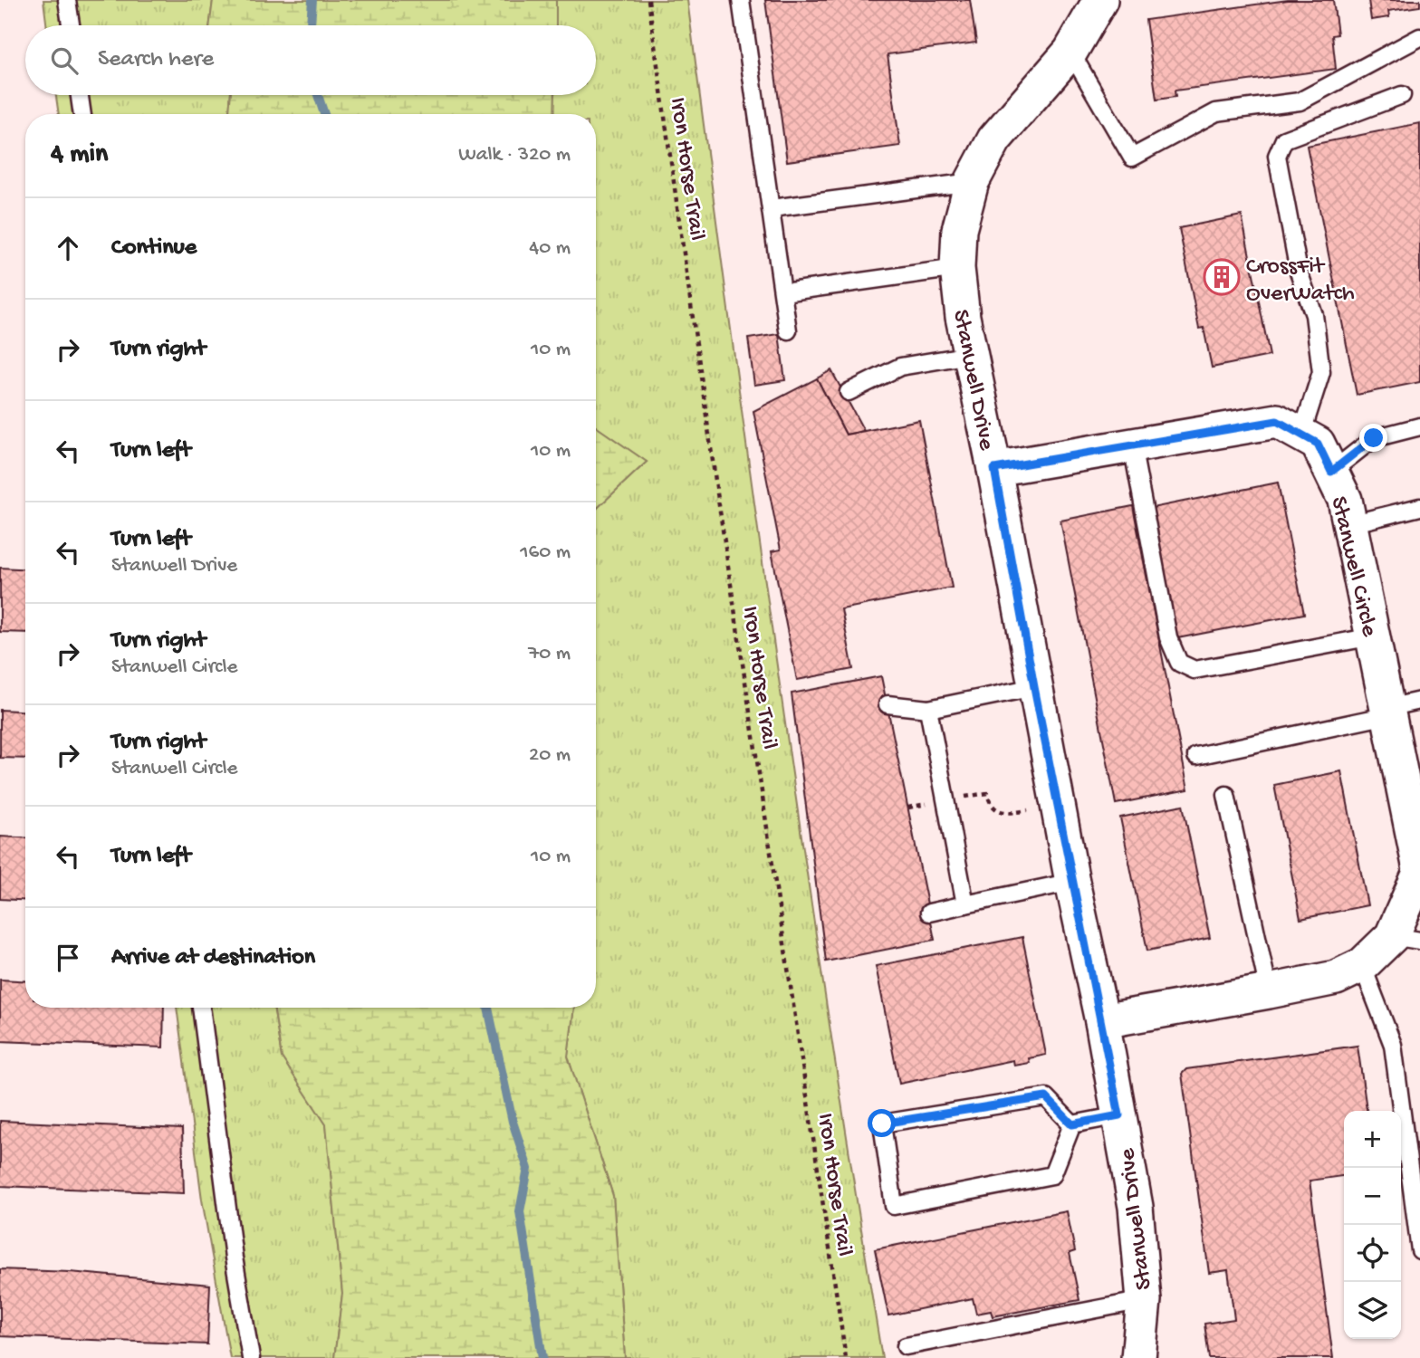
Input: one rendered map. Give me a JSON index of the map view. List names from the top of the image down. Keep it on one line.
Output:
{"streets":{"street":["Stanwell Drive","Stanwell Circle"],"path":["Iron Horse Trail"]},"crossings":[["Stanwell Drive","Stanwell Circle"]],"places":{"building":["CrossFit OverWatch"]},"page":{"search":"Search here","heading":["4 min","Walk · 320 m"],"list":[["Continue","40 m"],["Turn right","10 m"],["Turn left","10 m"],["Turn left","Stanwell Drive","160 m"],["Turn right","Stanwell Circle","70 m"],["Turn right","Stanwell Circle","20 m"],["Turn left","10 m"],"Arrive at destination"],"map_buttons":["+","−"]}}
